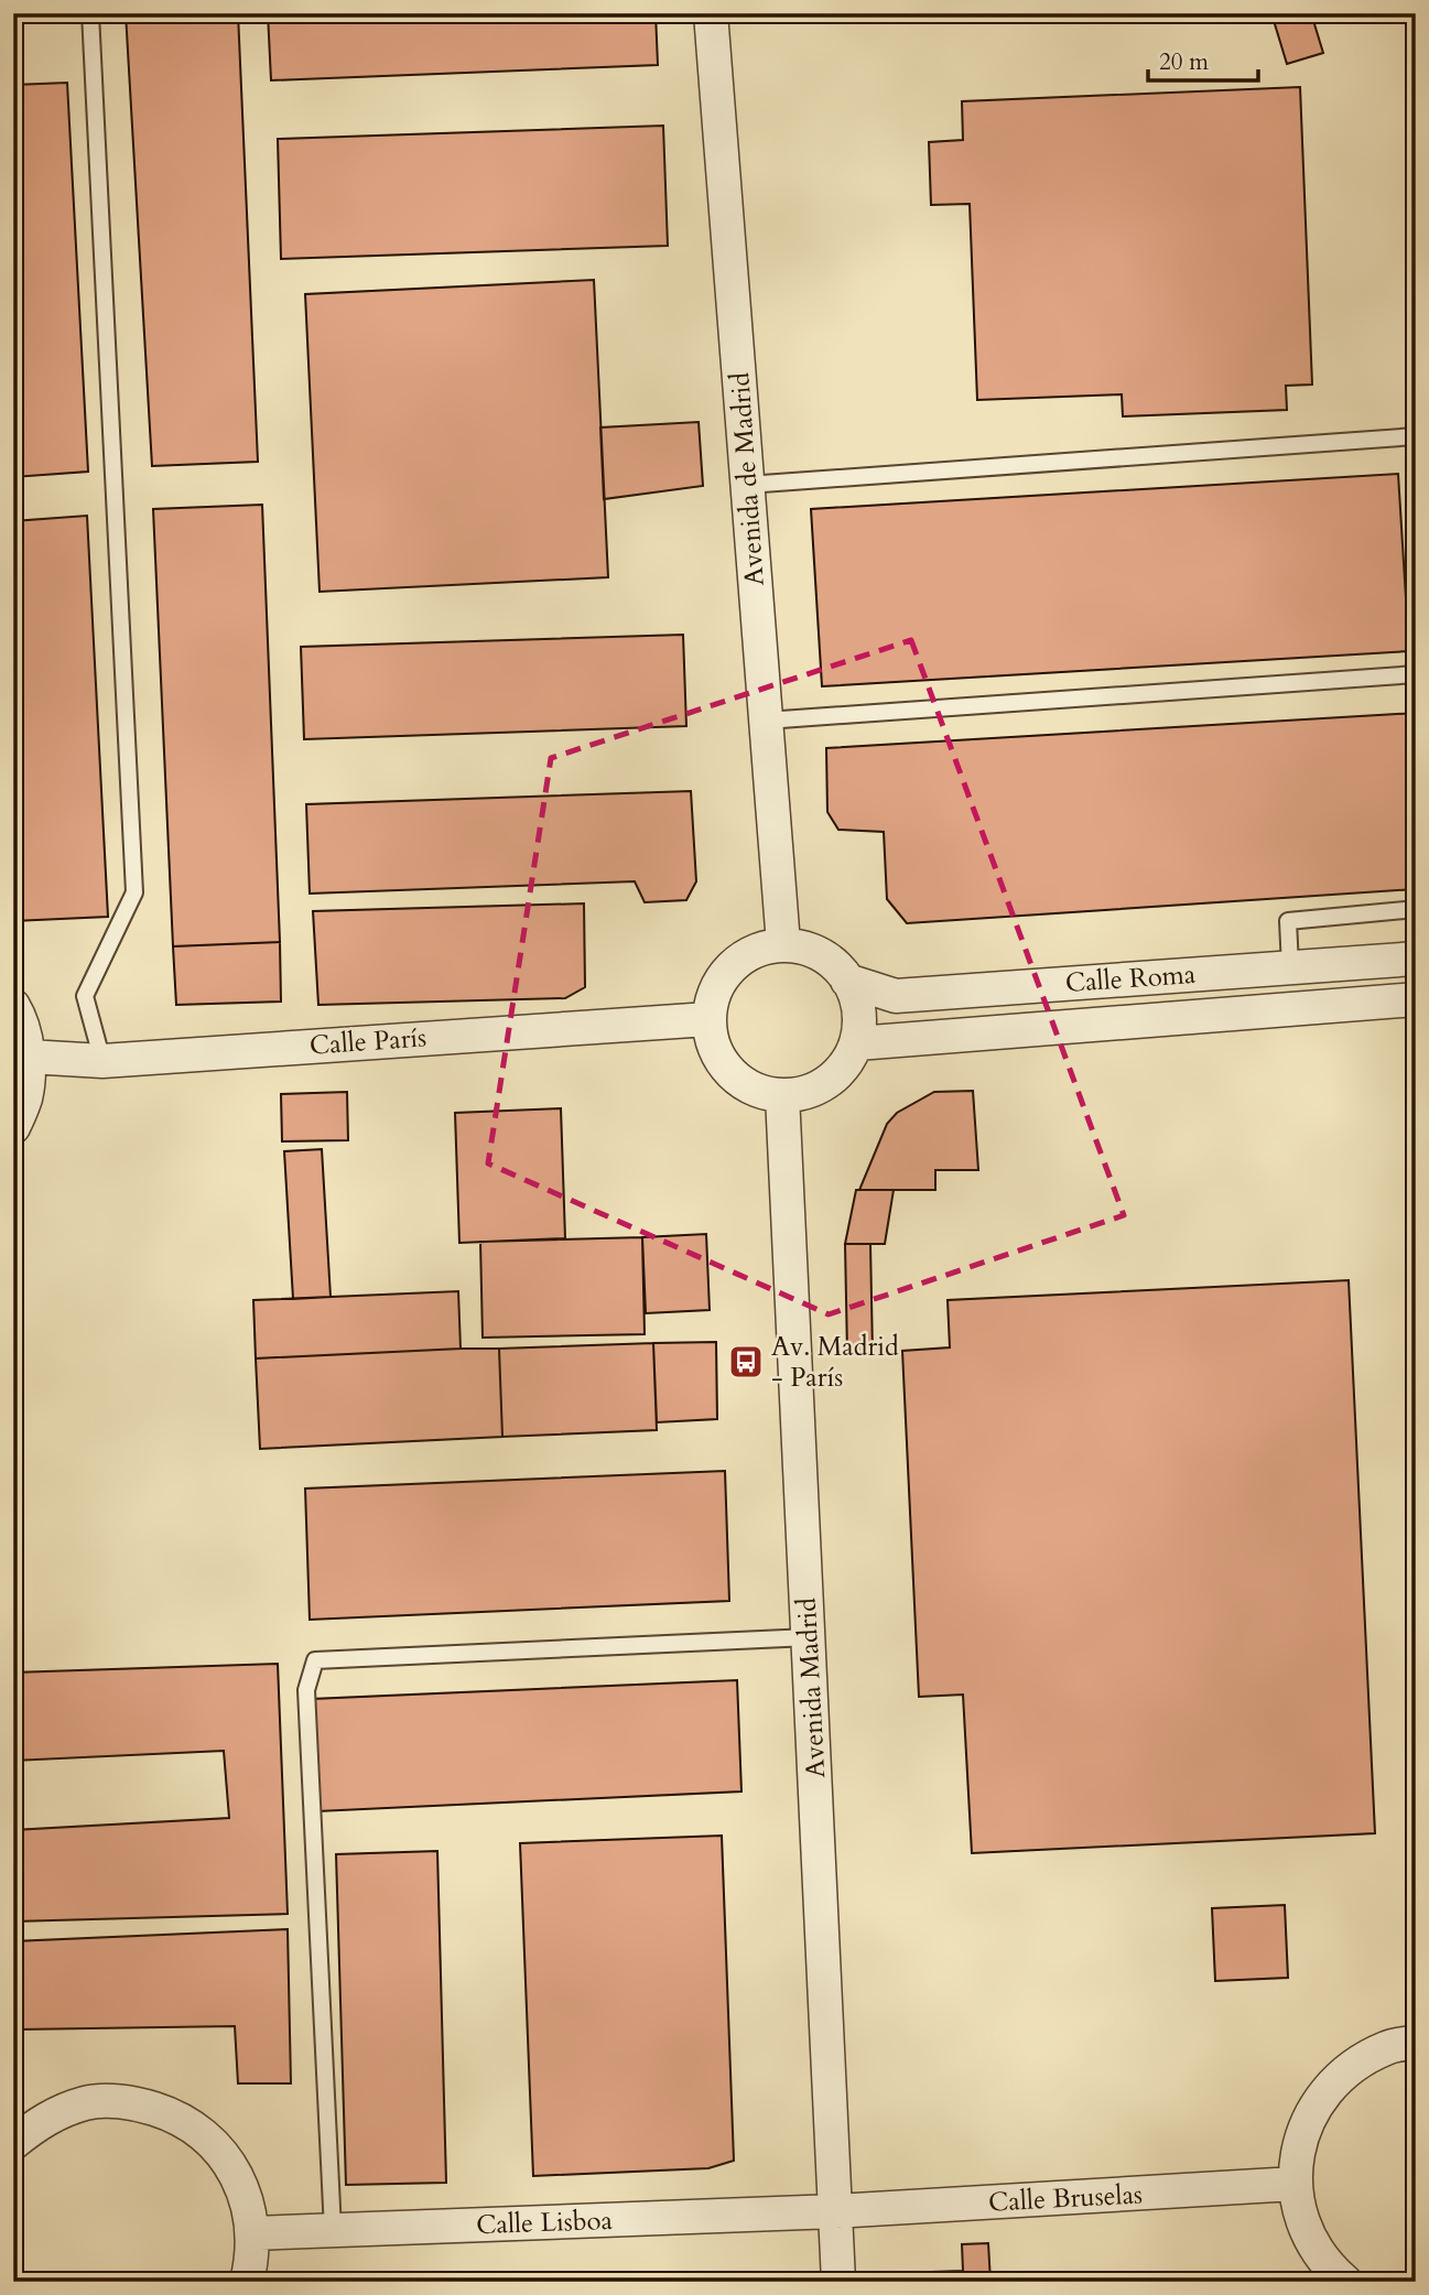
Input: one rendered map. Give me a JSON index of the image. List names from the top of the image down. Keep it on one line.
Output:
{"streets":{"street":["Avenida de Madrid","Calle Roma","Calle París","Avenida Madrid","Calle Bruselas","Calle Lisboa"]},"crossings":[["Avenida de Madrid","Calle Roma"],["Avenida de Madrid","Calle París"],["Avenida de Madrid","Avenida Madrid"],["Calle Roma","Calle París"],["Calle Roma","Avenida Madrid"],["Calle París","Avenida Madrid"],["Avenida Madrid","Calle Bruselas"],["Avenida Madrid","Calle Lisboa"],["Calle Bruselas","Calle Lisboa"]],"places":{"bus stop":["Av. Madrid - París"]},"scale_bar":"20 m"}
